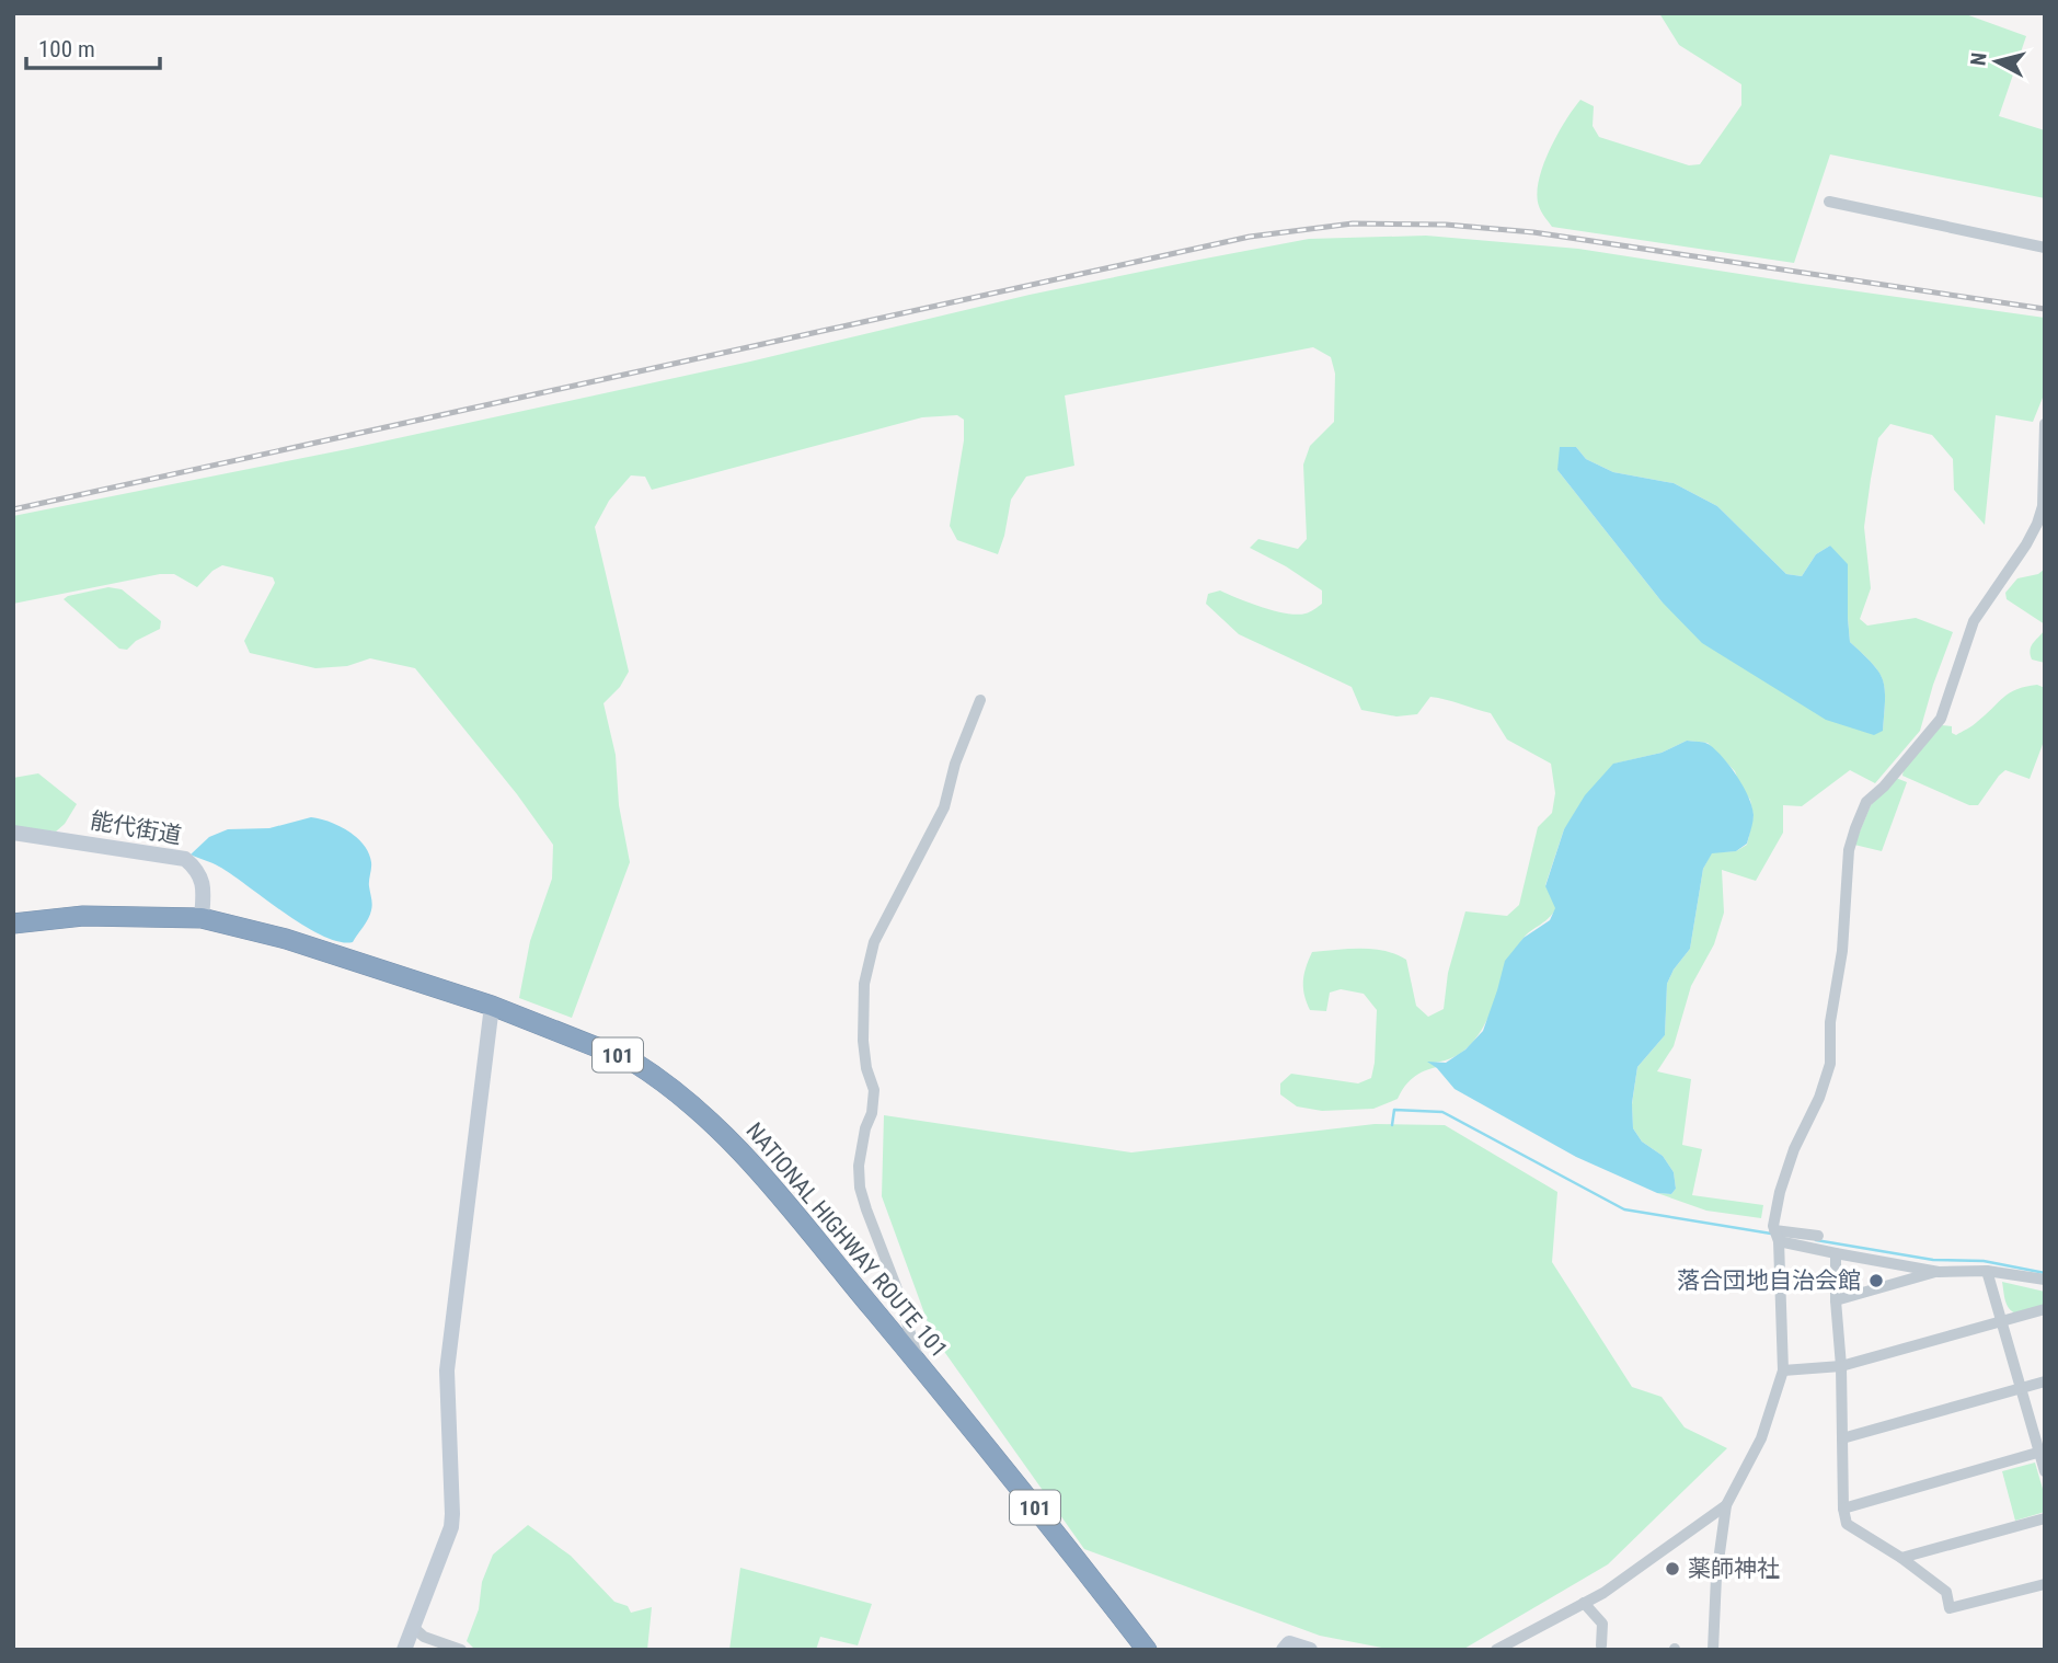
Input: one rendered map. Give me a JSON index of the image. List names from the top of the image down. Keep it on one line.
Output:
{"streets":{"highway":["101","NATIONAL HIGHWAY ROUTE 101"],"street":["能代街道"]},"crossings":[["能代街道","NATIONAL HIGHWAY ROUTE 101"]],"places":["落合団地自治会館","薬師神社"],"scale_bar":"100 m","north":"left"}
